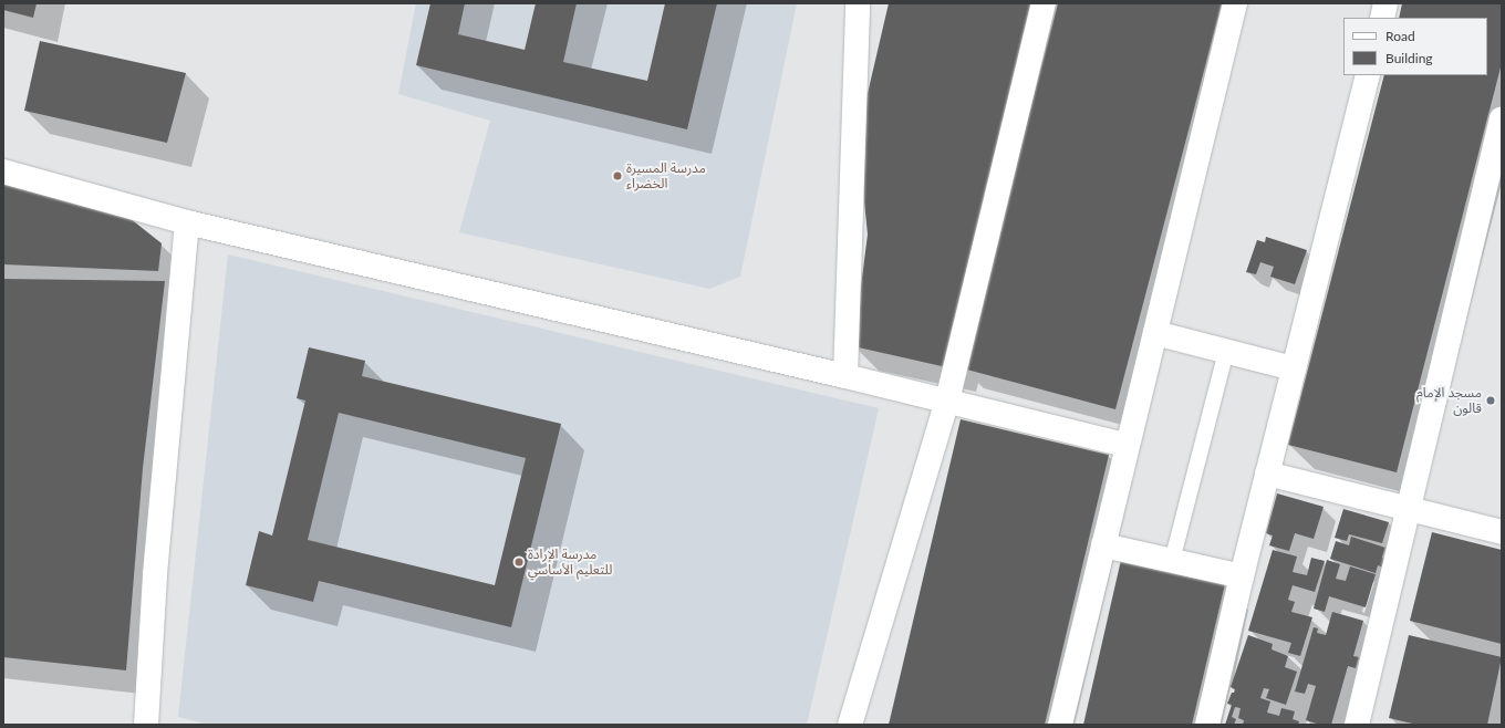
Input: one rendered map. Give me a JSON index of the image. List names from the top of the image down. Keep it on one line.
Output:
{"places":["مدرسة المسيرة الخضراء","مسجد الإمام قالون","مدرسة الإرادة للتعليم الأساسي"],"legend":["Road","Building"]}
